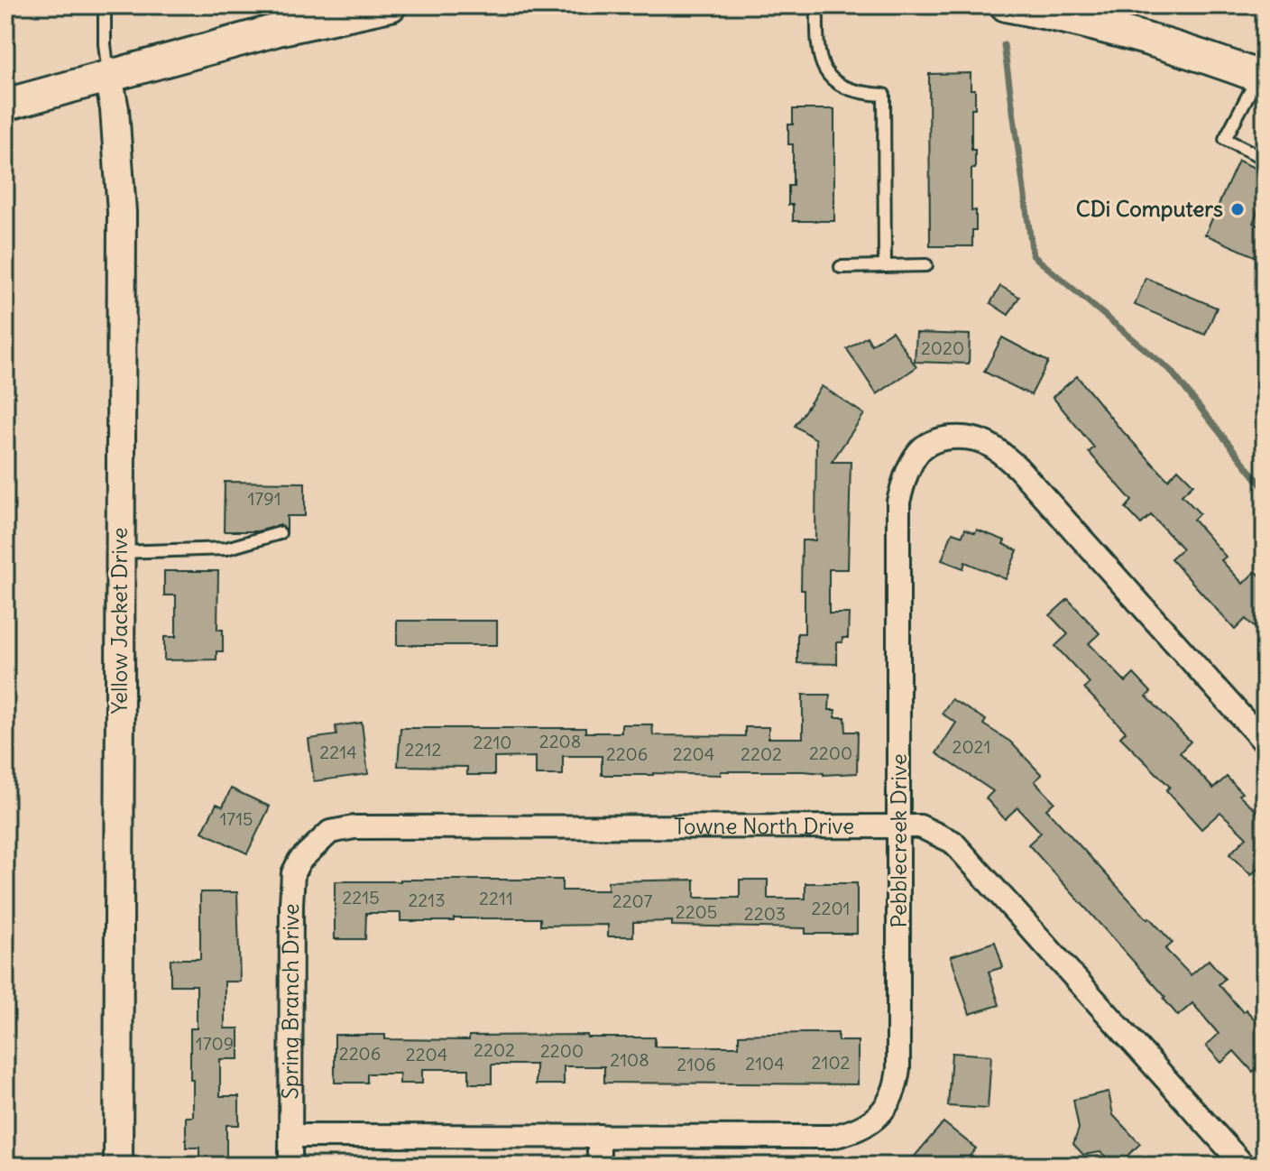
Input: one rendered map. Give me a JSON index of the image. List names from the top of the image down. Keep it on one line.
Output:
{"streets":{"street":["Yellow Jacket Drive","Towne North Drive","Pebblecreek Drive","Spring Branch Drive"]},"crossings":[["Towne North Drive","Pebblecreek Drive"],["Towne North Drive","Spring Branch Drive"],["Pebblecreek Drive","Spring Branch Drive"]],"places":["CDi Computers"],"house_numbers":["2020","1791","2208","2210","2021","2212","2214","2200","2206","2204","2202","1715","2215","2211","2213","2207","2201","2205","2203","1709","2202","2200","2206","2204","2108","2102","2104","2106"]}
